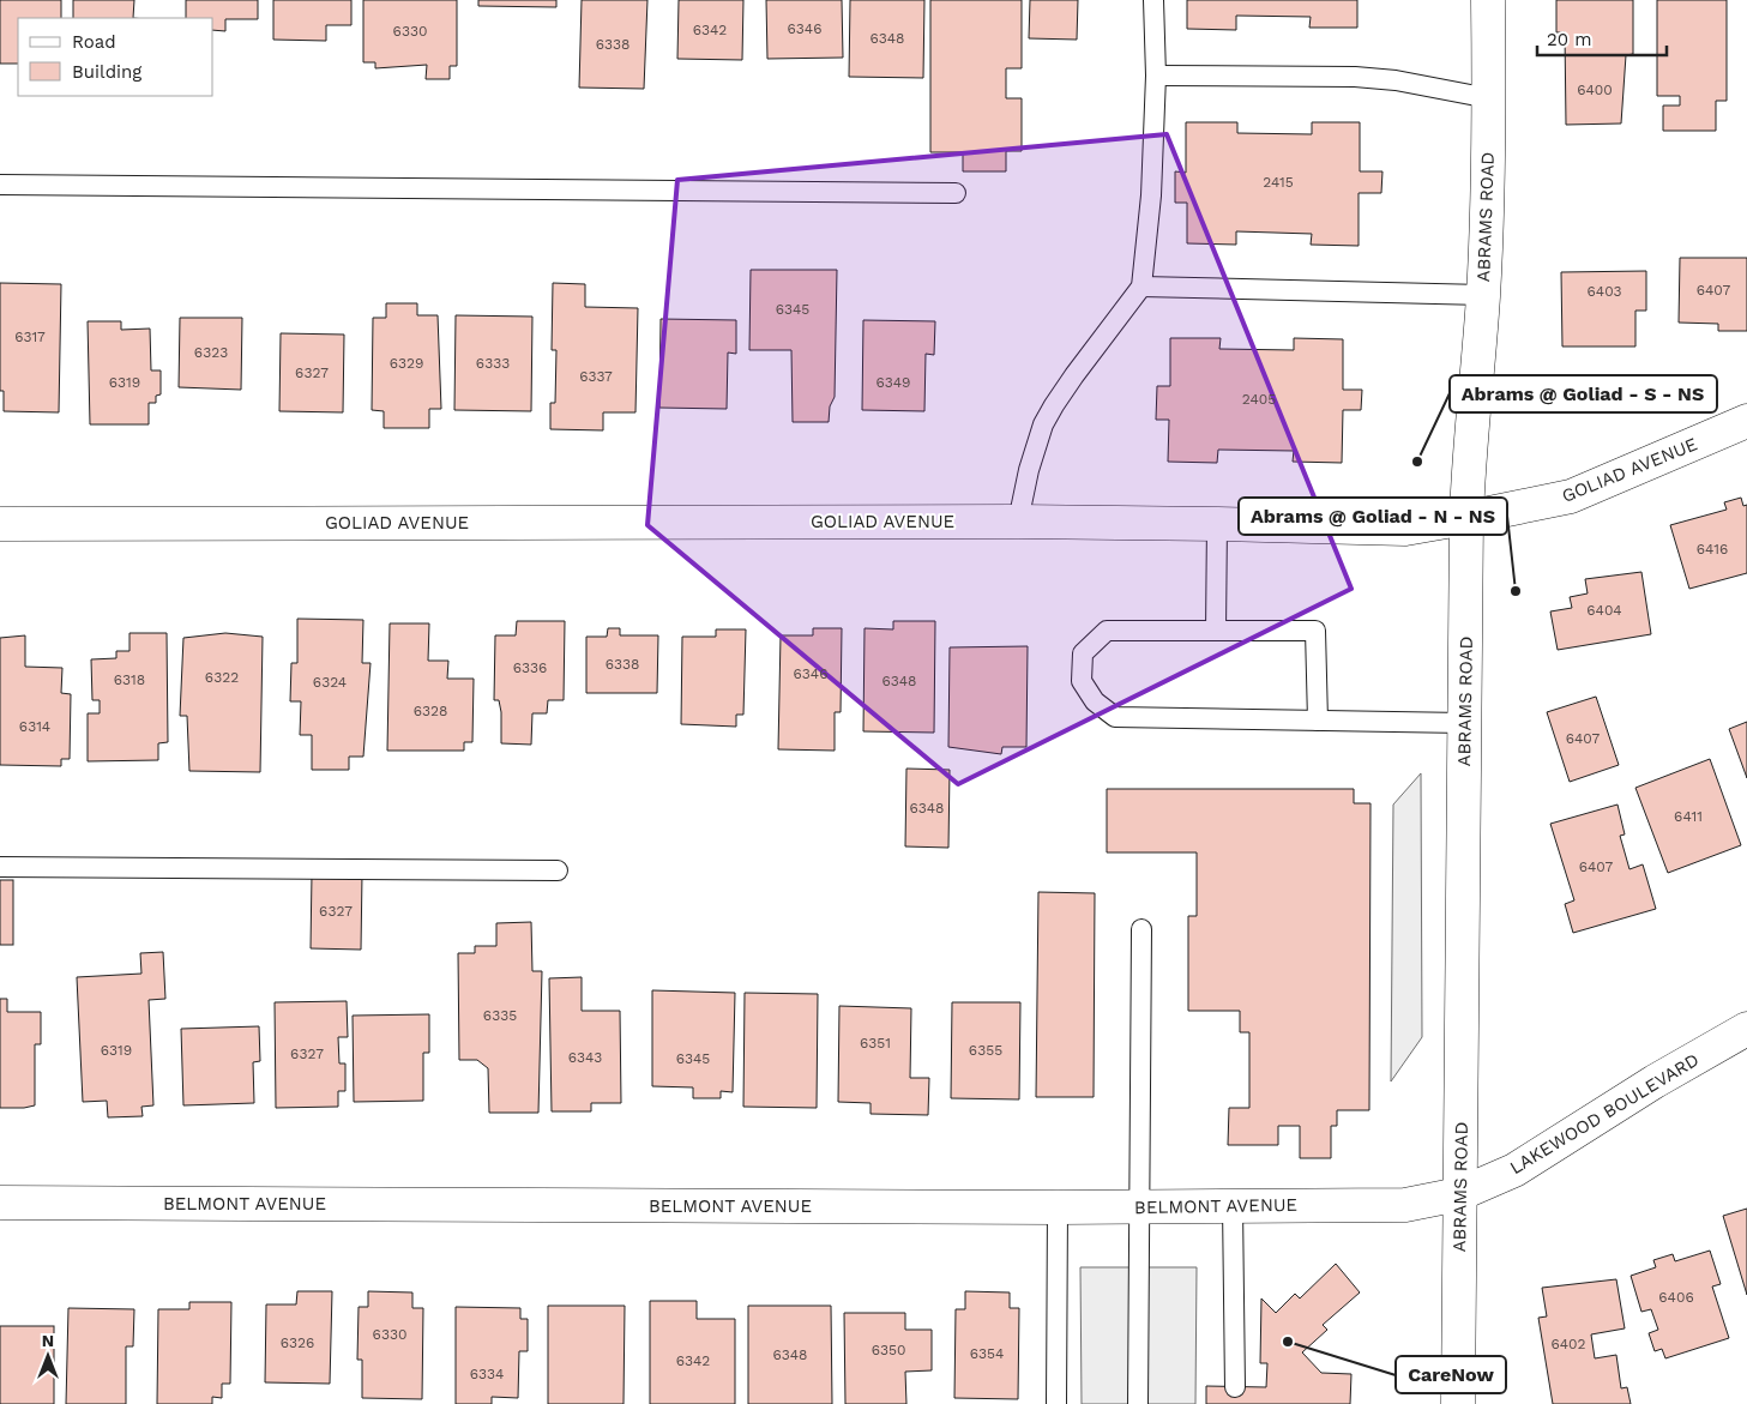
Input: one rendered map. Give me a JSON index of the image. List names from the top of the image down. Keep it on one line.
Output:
{"streets":{"street":["ABRAMS ROAD","GOLIAD AVENUE","LAKEWOOD BOULEVARD","BELMONT AVENUE"]},"crossings":[["ABRAMS ROAD","GOLIAD AVENUE"],["ABRAMS ROAD","LAKEWOOD BOULEVARD"],["ABRAMS ROAD","BELMONT AVENUE"],["LAKEWOOD BOULEVARD","BELMONT AVENUE"]],"places":["Abrams @ Goliad - S - NS","Abrams @ Goliad - N - NS","CareNow"],"house_numbers":["6346","6342","6330","6348","6338","6400","2415","6407","6403","6345","6317","6323","6329","6333","6327","6337","6319","6349","2405","6416","6404","6338","6336","6346","6322","6318","6348","6324","6328","6314","6407","6348","6411","6407","6327","6335","6351","6319","6355","6327","6343","6345","6406","6330","6326","6402","6350","6354","6348","6342","6334"],"legend":["Road","Building"],"scale_bar":"20 m","north":"top"}
